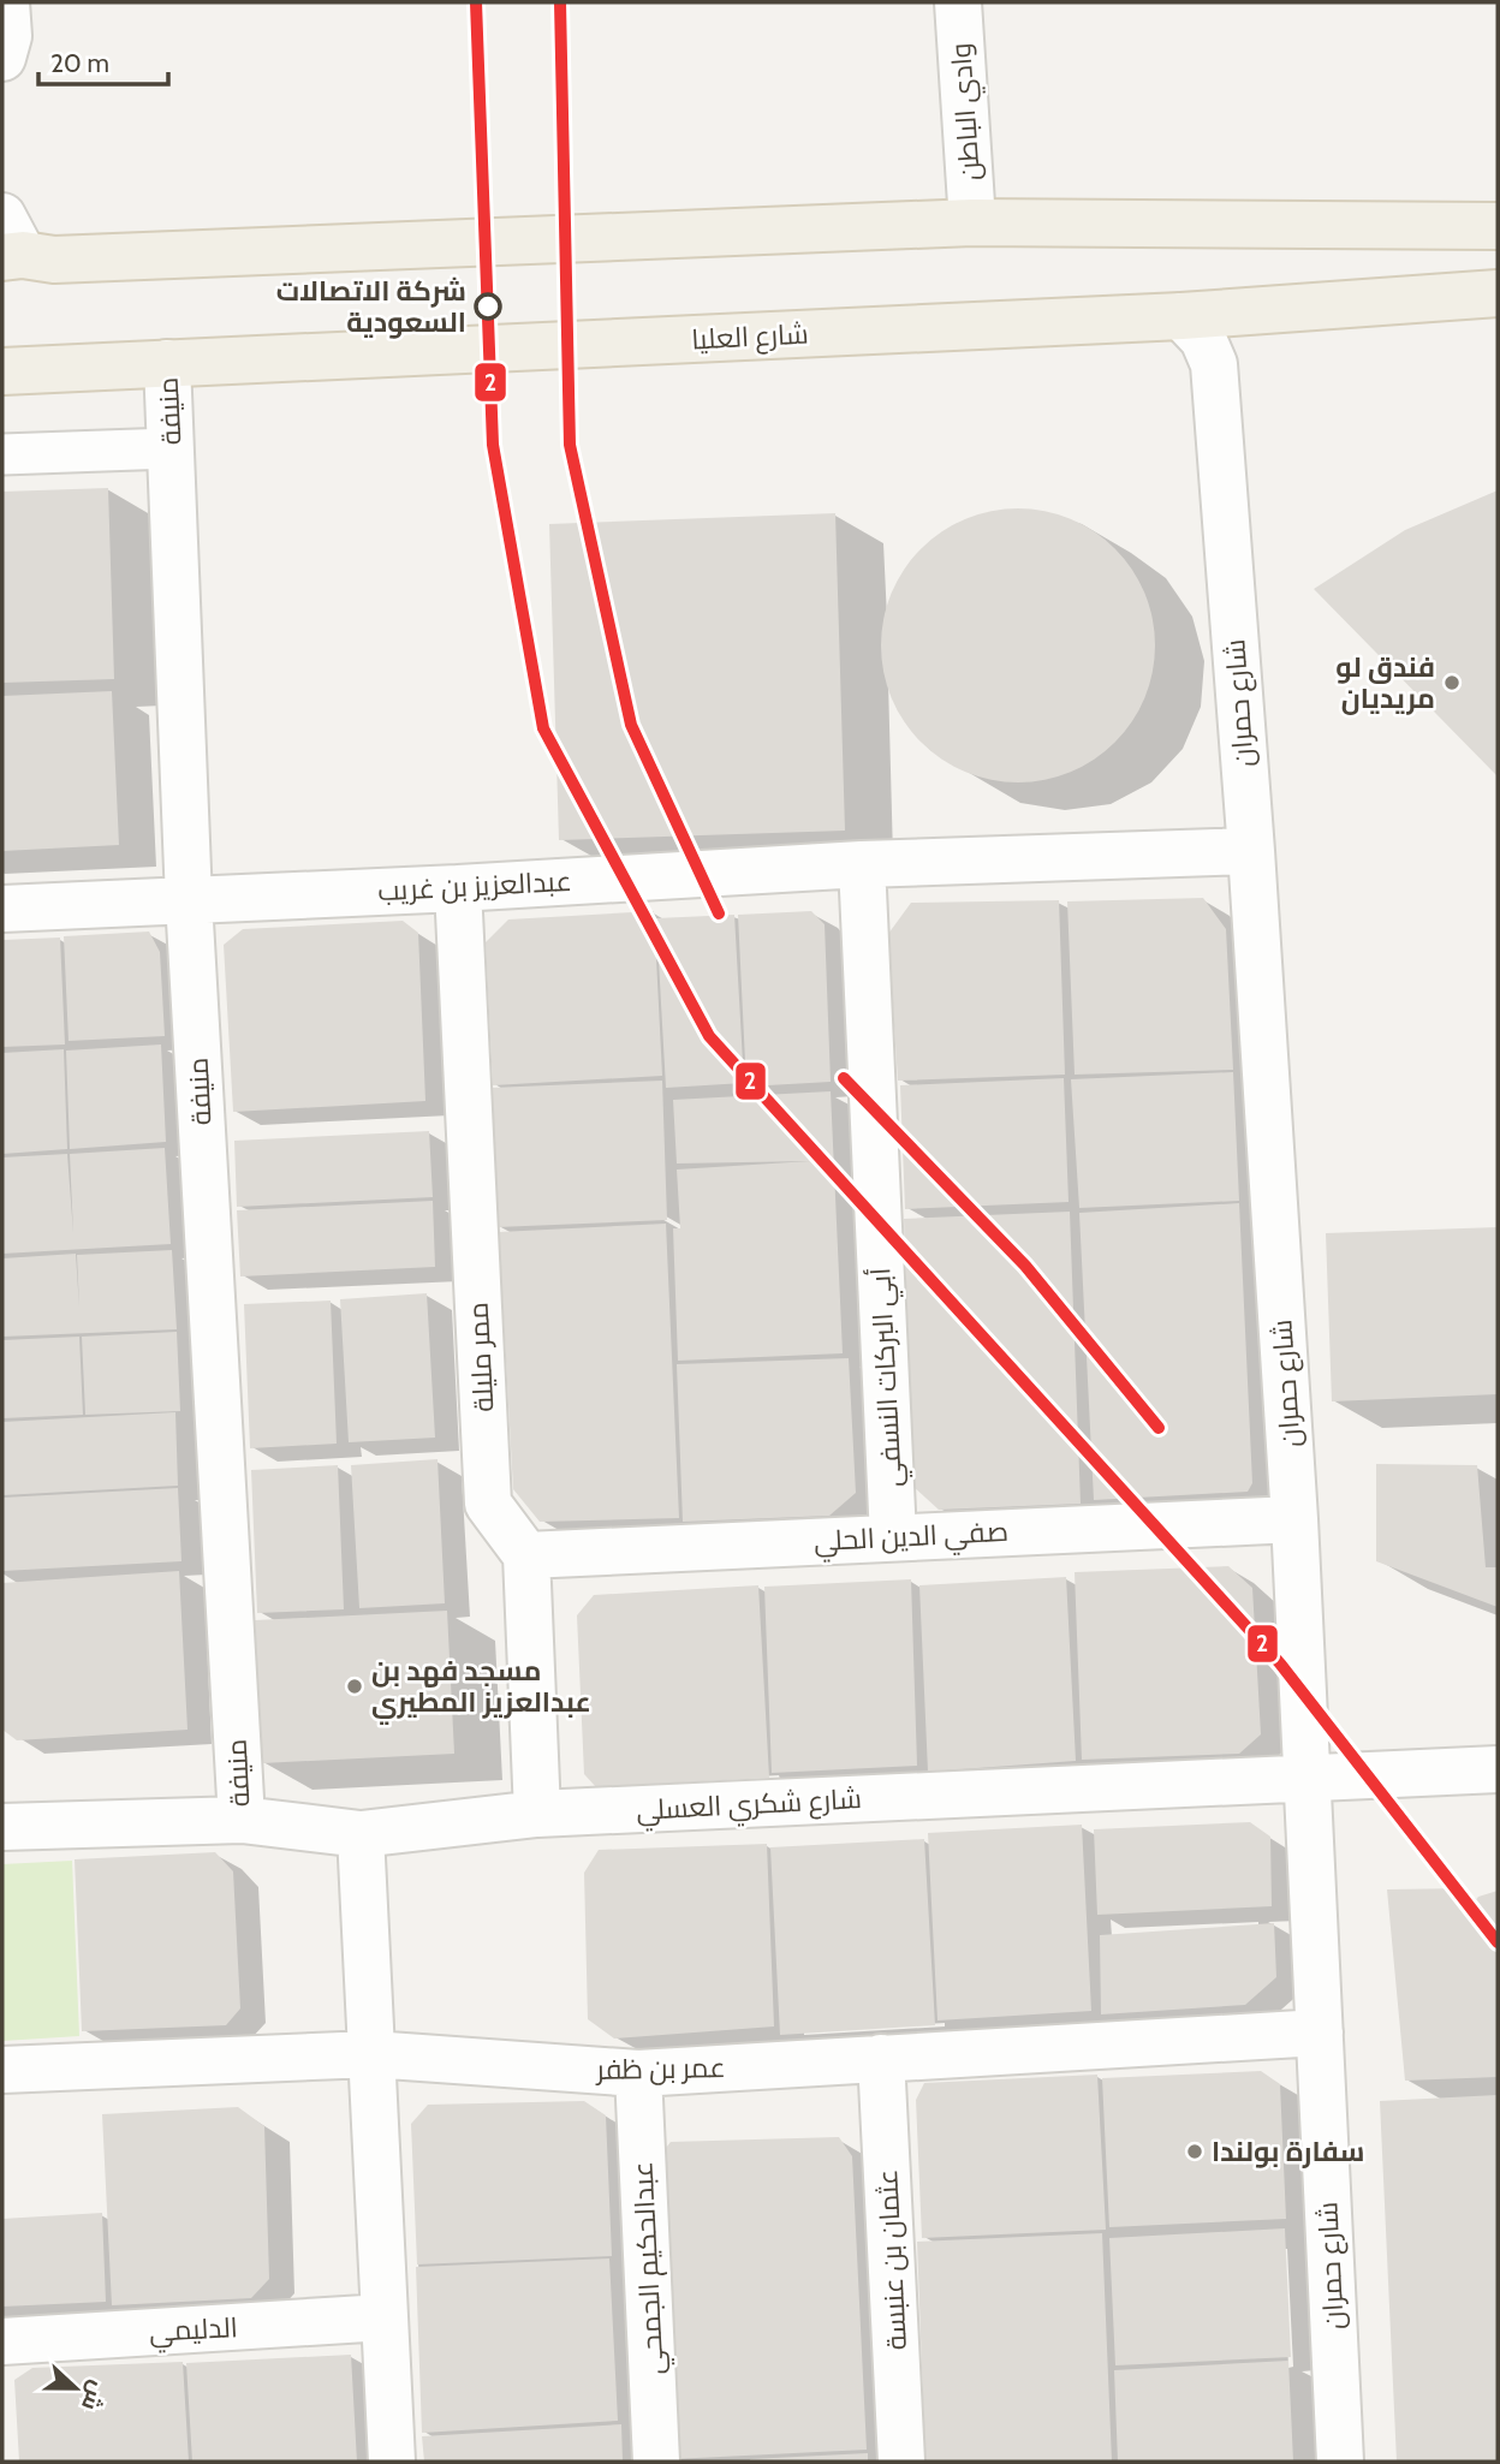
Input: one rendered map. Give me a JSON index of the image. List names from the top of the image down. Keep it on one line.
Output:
{"streets":{"main road":["شارع العليا"],"street":["وادي الباطن","منيفة","شارع حمران","عبدالعزيز بن غريب","ممر مليلة","أبي البركات النسفي","صفي الدين الحلي","شارع شكري العسلي","عمر بن ظفر","عثمان بن عنبسة","عبدالحكيم الجمحي","الدليمي"]},"crossings":[["شارع العليا","منيفة"],["شارع العليا","شارع حمران"],["منيفة","عبدالعزيز بن غريب"],["منيفة","شارع شكري العسلي"],["شارع حمران","عبدالعزيز بن غريب"],["شارع حمران","صفي الدين الحلي"],["شارع حمران","شارع شكري العسلي"],["شارع حمران","عمر بن ظفر"],["عبدالعزيز بن غريب","ممر مليلة"],["عبدالعزيز بن غريب","أبي البركات النسفي"],["ممر مليلة","صفي الدين الحلي"],["أبي البركات النسفي","صفي الدين الحلي"],["عمر بن ظفر","عثمان بن عنبسة"],["عمر بن ظفر","عبدالحكيم الجمحي"]],"places":["شركة الاتصالات السعودية","فندق لو مريديان","مسجد فهد بن عبدالعزيز المطيري","سفارة بولندا"],"lines":["transit line 2"],"scale_bar":"20 m","north":"right"}
